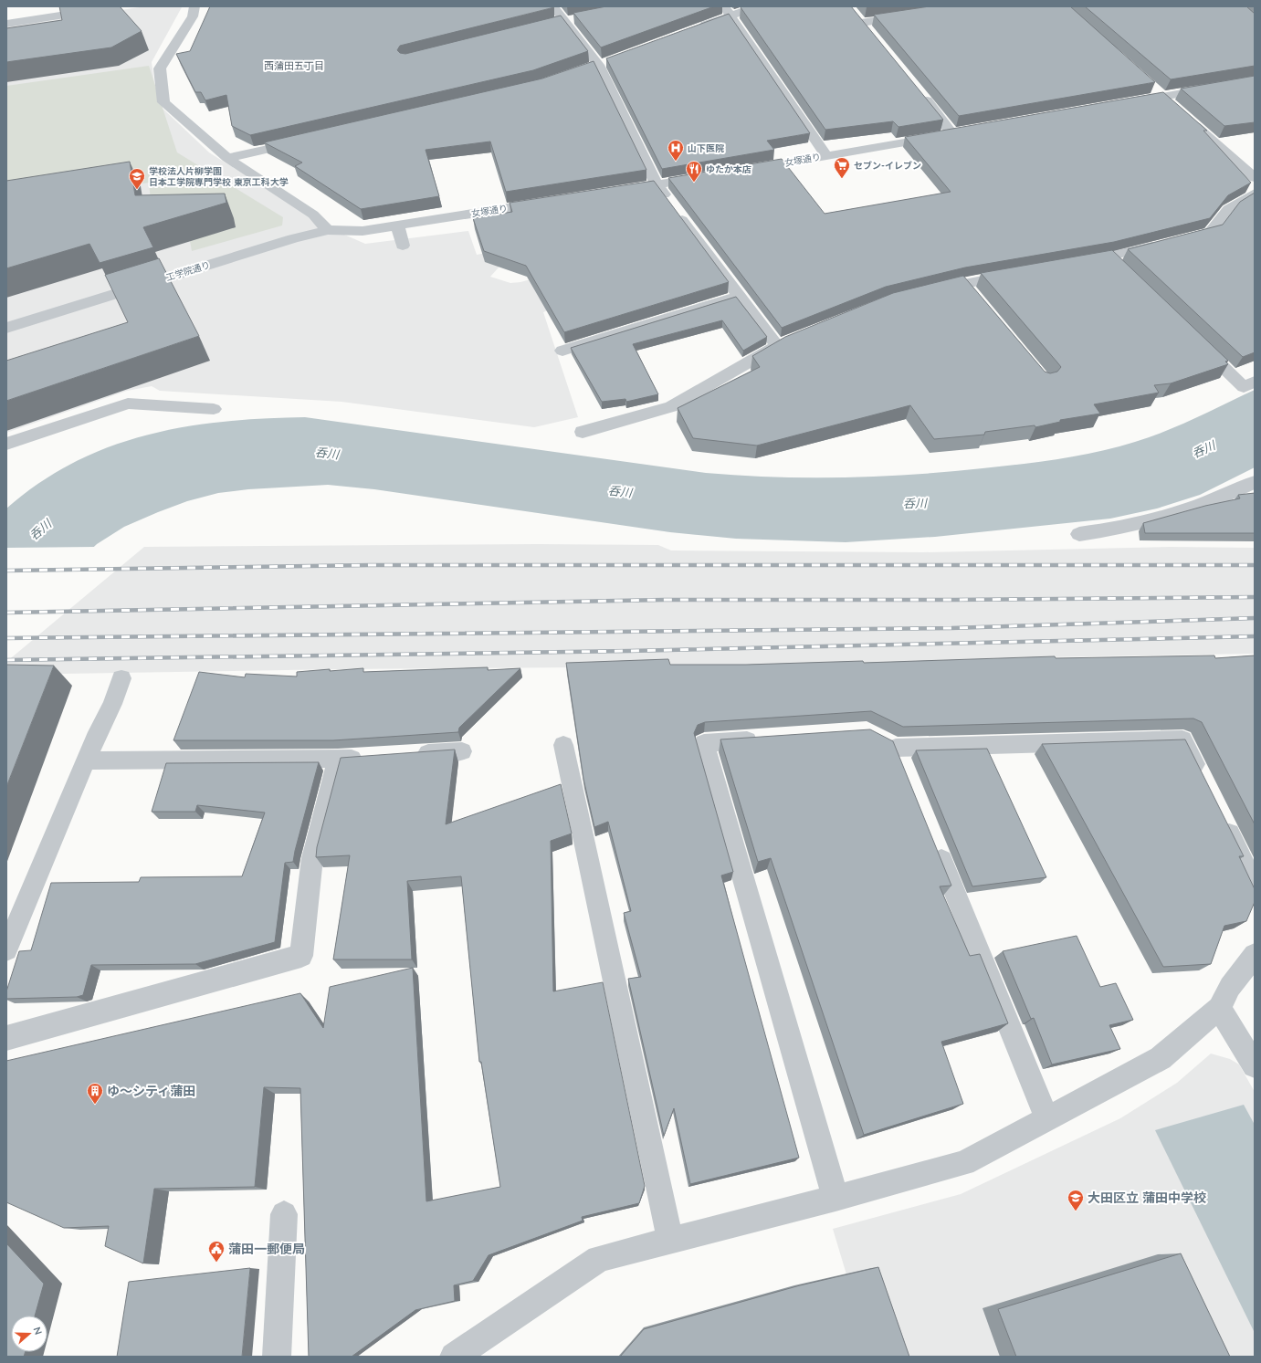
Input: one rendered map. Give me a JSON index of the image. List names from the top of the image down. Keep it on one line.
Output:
{"streets":{"street":["女塚通り","工学院通り"]},"crossings":[["女塚通り","工学院通り"]],"districts":["西蒲田五丁目"],"water":["呑川"],"places":{"hospital":["山下医院"],"supermarket":["セブン-イレブン"],"restaurant":["ゆたか本店"],"school or university":["学校法人片柳学園 日本工学院専門学校 東京工科大学","大田区立 蒲田中学校"],"building":["ゆ〜シティ蒲田"],"public building":["蒲田一郵便局"]},"north":"right"}
